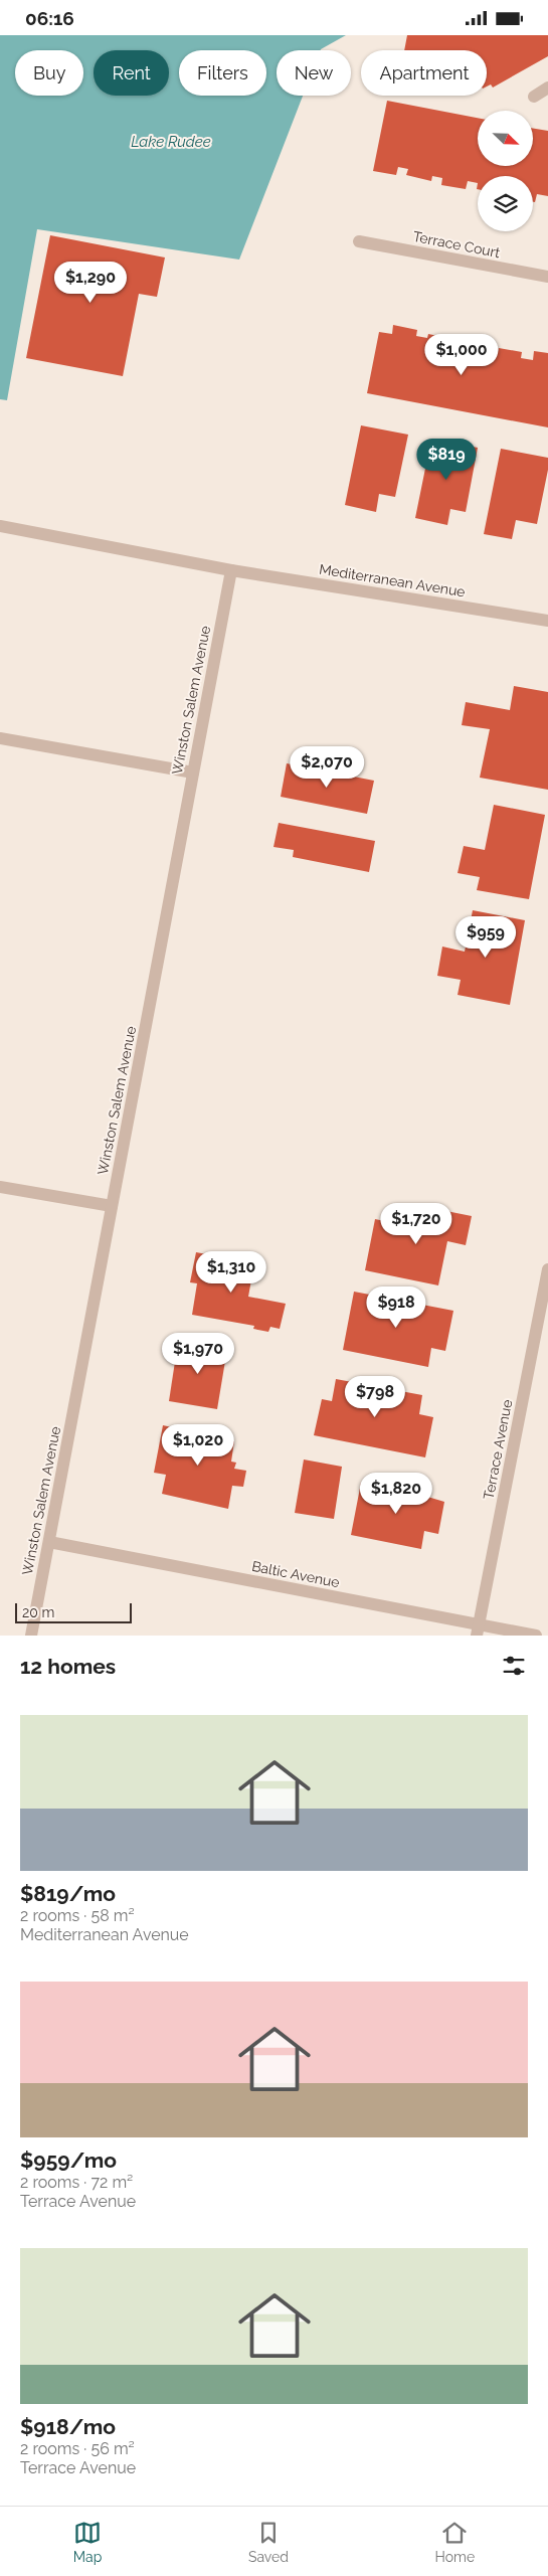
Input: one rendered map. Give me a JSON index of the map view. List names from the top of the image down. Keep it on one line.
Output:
{"streets":{"street":["Terrace Court","Mediterranean Avenue","Winston Salem Avenue","Terrace Avenue","Baltic Avenue"]},"crossings":[["Mediterranean Avenue","Winston Salem Avenue"],["Winston Salem Avenue","Baltic Avenue"],["Terrace Avenue","Baltic Avenue"]],"water":["Lake Rudee"],"scale_bar":"20 m","north":"bottom right","page":{"status":"06:16","chip":["Buy","Rent","Filters","New","Apartment"],"price":["$1,290","$1,000","$819","$2,070","$959","$1,720","$1,310","$918","$1,970","$798","$1,020","$1,820"],"scale":"20 m","heading":"12 homes","list":[{"name":"$819/mo","note":"2 rooms · 58 m² · Mediterranean Avenue"},{"name":"$959/mo","note":"2 rooms · 72 m² · Terrace Avenue"},{"name":"$918/mo","note":"2 rooms · 56 m² · Terrace Avenue"}],"tabs":["Map","Saved","Home"]}}
